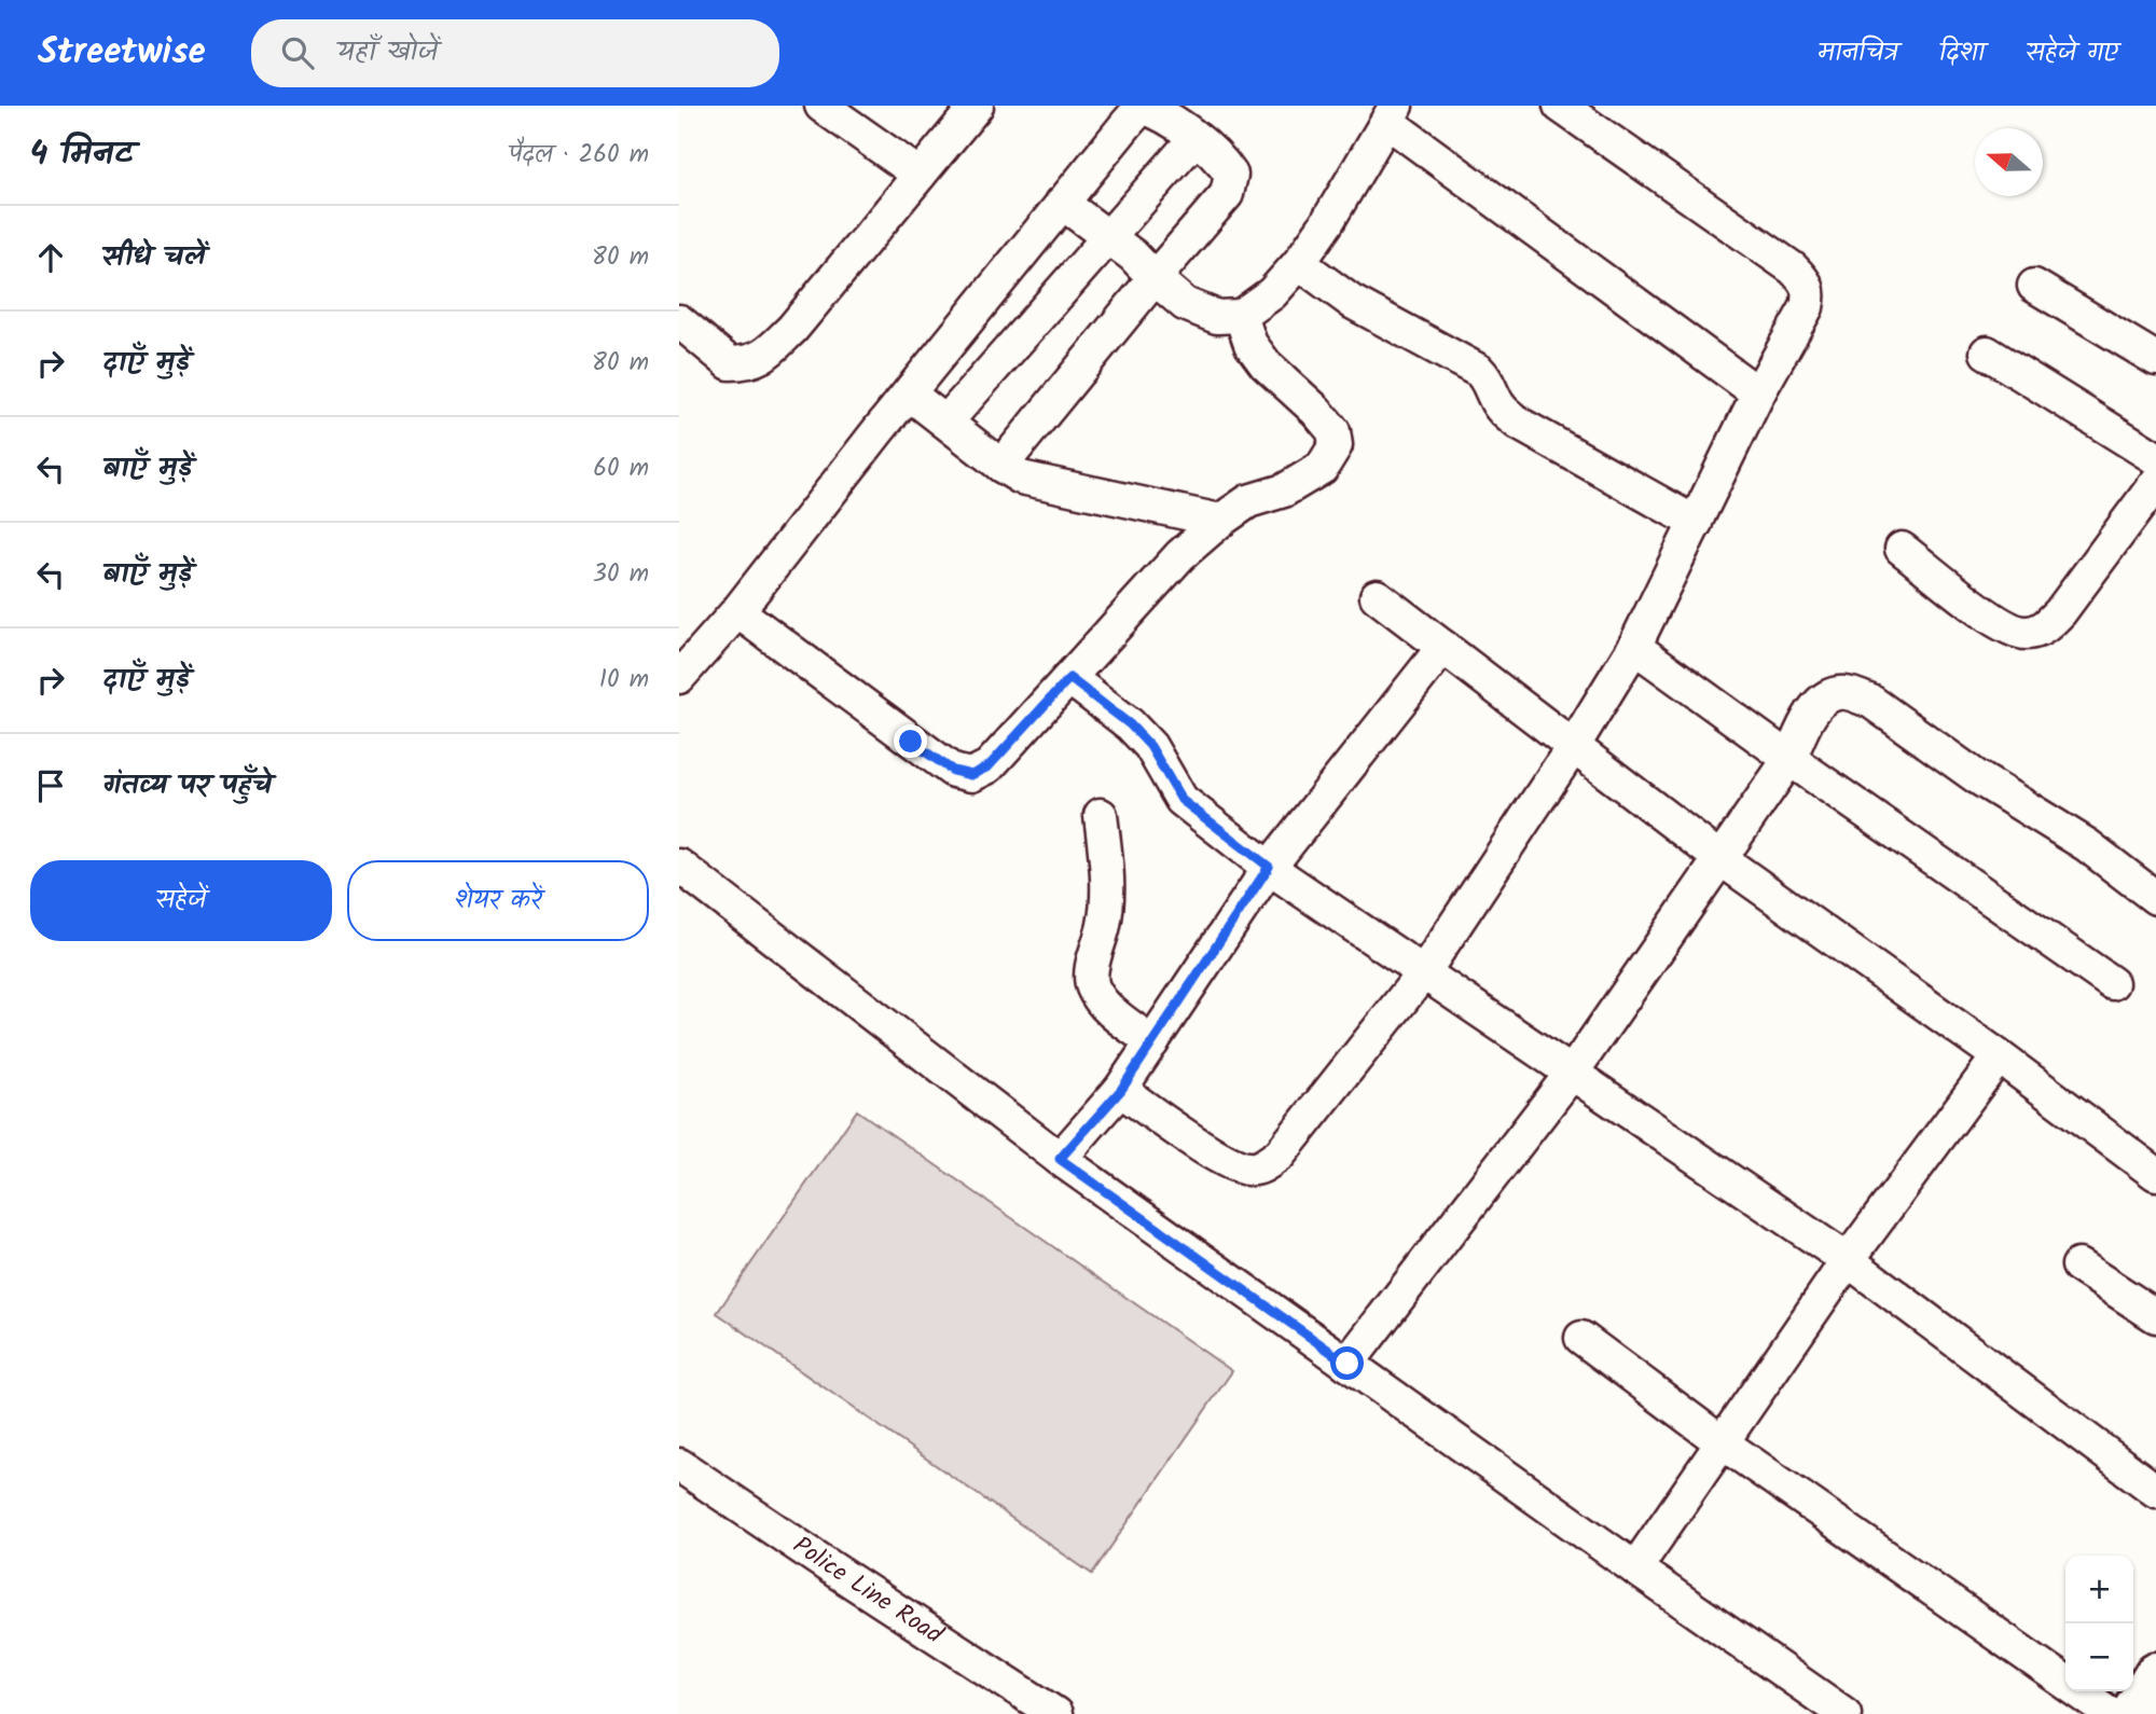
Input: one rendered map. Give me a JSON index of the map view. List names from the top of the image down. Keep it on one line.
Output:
{"streets":{"street":["Police Line Road"]},"north":"left","page":{"header":"Streetwise","search":"यहाँ खोजें","nav":["मानचित्र","दिशा","सहेजे गए"],"heading":["4 मिनट","पैदल · 260 m"],"list":[["सीधे चलें","80 m"],["दाएँ मुड़ें","80 m"],["बाएँ मुड़ें","60 m"],["बाएँ मुड़ें","30 m"],["दाएँ मुड़ें","10 m"],"गंतव्य पर पहुँचे"],"buttons":["सहेजें","शेयर करें"],"map_buttons":["+","−"]}}
